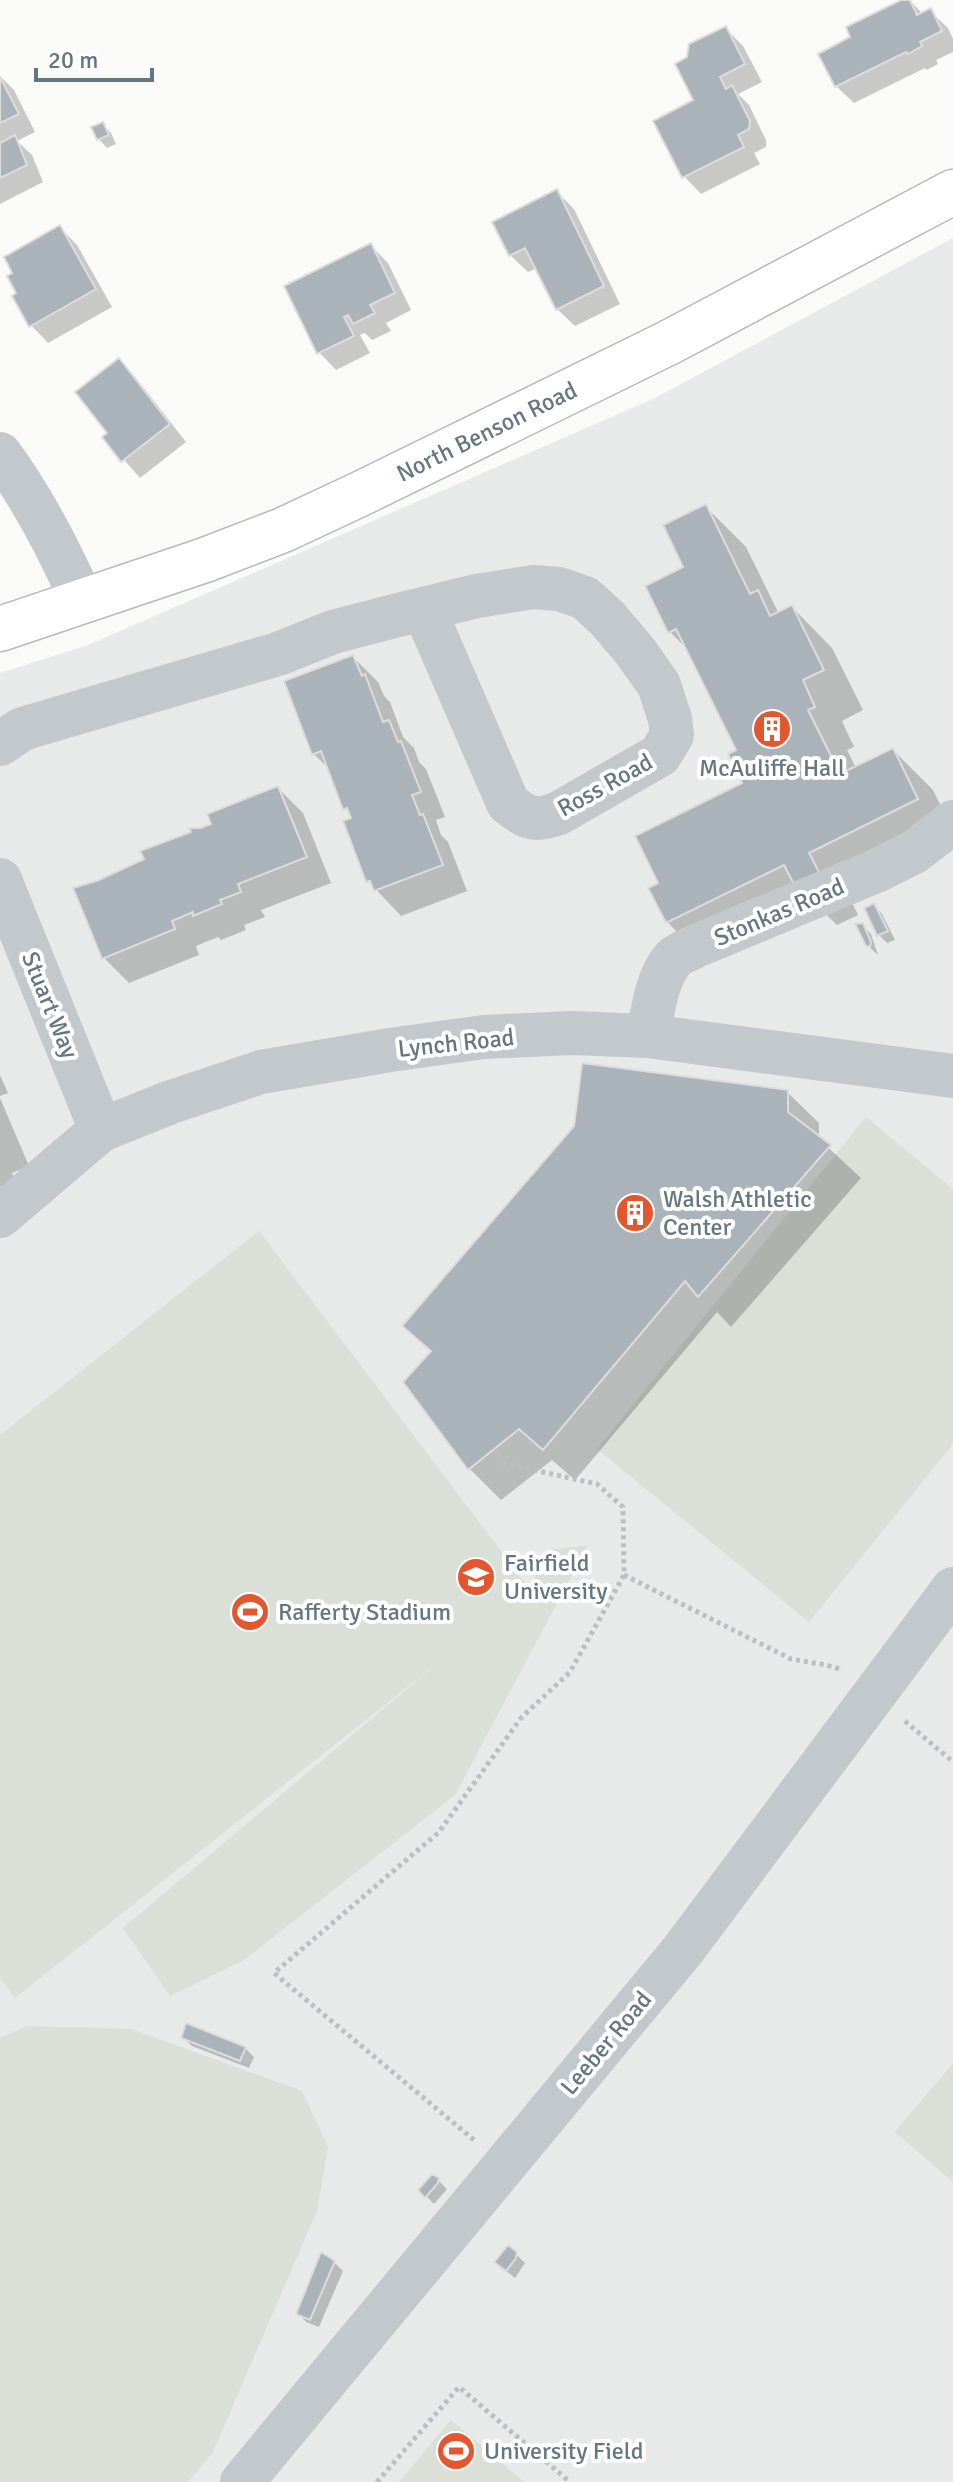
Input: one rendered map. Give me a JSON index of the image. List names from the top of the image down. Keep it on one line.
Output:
{"streets":{"main road":["North Benson Road"],"street":["Ross Road","Stonkas Road","Stuart Way","Lynch Road","Leeber Road"]},"crossings":[["Stonkas Road","Lynch Road"],["Stuart Way","Lynch Road"]],"places":{"building":["McAuliffe Hall","Walsh Athletic Center"],"school or university":["Fairfield University"],"sports":["Rafferty Stadium","University Field"]},"scale_bar":"20 m"}
